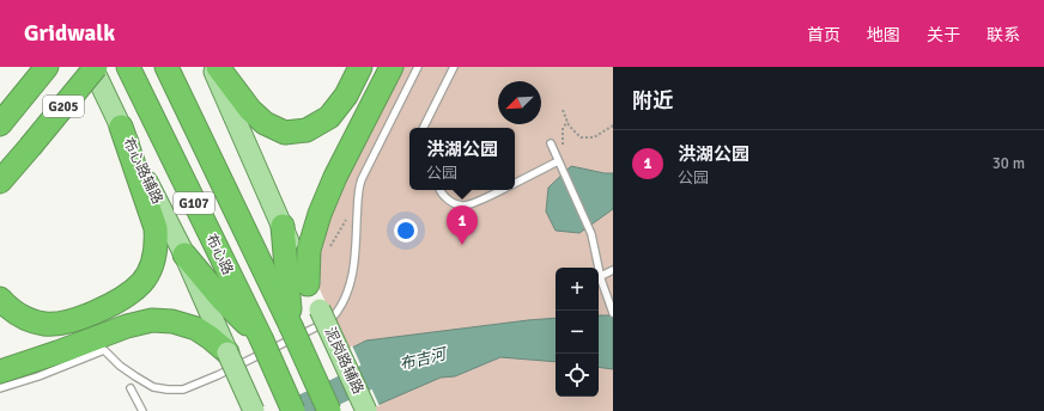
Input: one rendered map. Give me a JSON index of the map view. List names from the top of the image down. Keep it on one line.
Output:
{"streets":{"highway":["G205","G107","布心路"],"main road":["布心路辅路","泥岗路辅路"]},"crossings":[["G107","布心路"]],"water":["布吉河"],"north":"bottom left","page":{"header":"Gridwalk","nav":["首页","地图","关于","联系"],"heading":"附近","popup":["洪湖公园","公园"],"list":[{"mark":"1","name":"洪湖公园","note":"公园","value":"30 m"}],"pins":"1","map_buttons":["+","−"]}}
